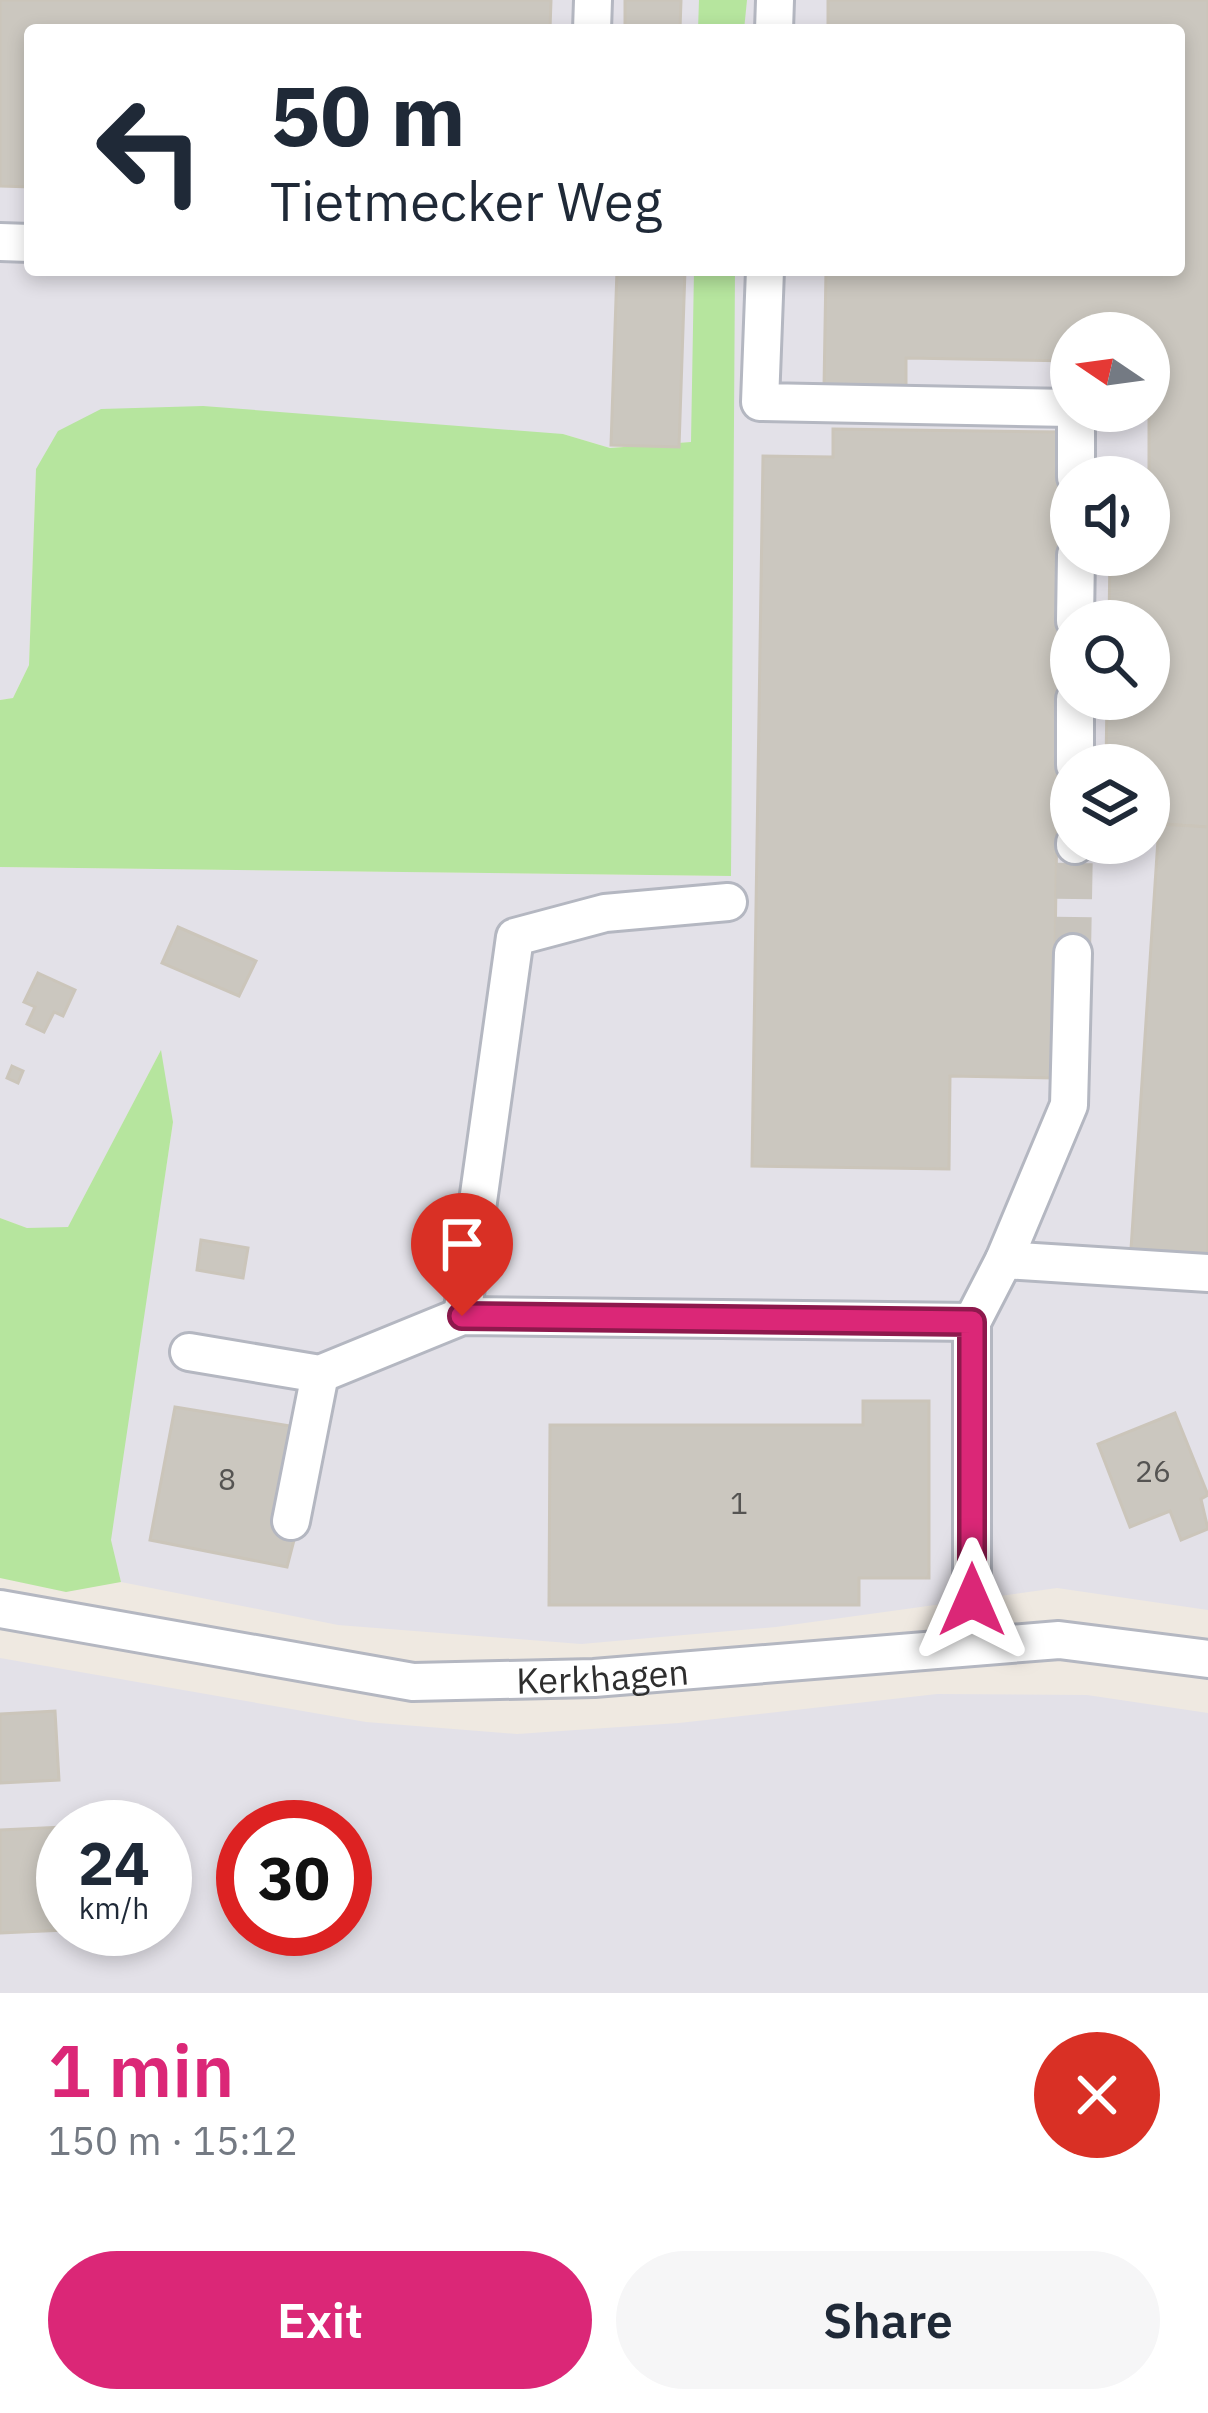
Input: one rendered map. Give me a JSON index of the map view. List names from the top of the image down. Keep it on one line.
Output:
{"streets":{"street":["Kerkhagen"]},"house_numbers":["26","8","1"],"north":"left","page":{"turn":["50 m","Tietmecker Weg"],"speed":"24 km/h","limit":"30","heading":["1 min","150 m · 15:12"],"buttons":["Exit","Share"]}}
